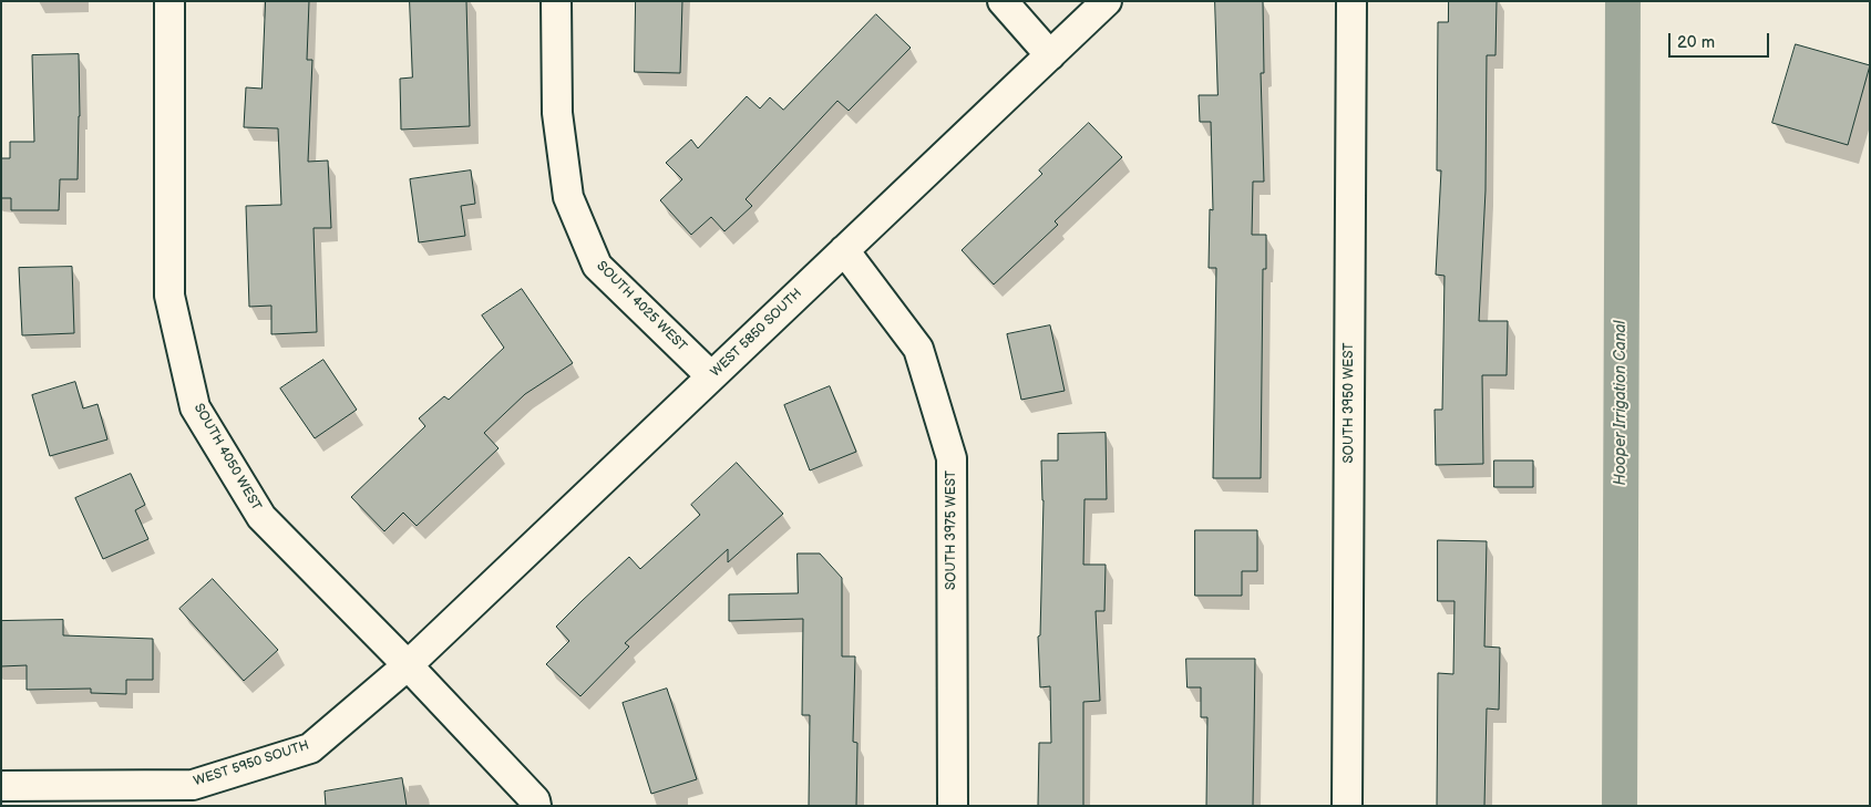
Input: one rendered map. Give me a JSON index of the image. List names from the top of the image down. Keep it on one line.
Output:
{"streets":{"street":["SOUTH 4025 WEST","WEST 5850 SOUTH","SOUTH 3950 WEST","SOUTH 4050 WEST","SOUTH 3975 WEST","WEST 5950 SOUTH"]},"crossings":[["SOUTH 4025 WEST","WEST 5850 SOUTH"],["WEST 5850 SOUTH","SOUTH 4050 WEST"],["WEST 5850 SOUTH","SOUTH 3975 WEST"],["WEST 5850 SOUTH","WEST 5950 SOUTH"],["SOUTH 4050 WEST","WEST 5950 SOUTH"]],"water":["Hooper Irrigation Canal"],"scale_bar":"20 m"}
